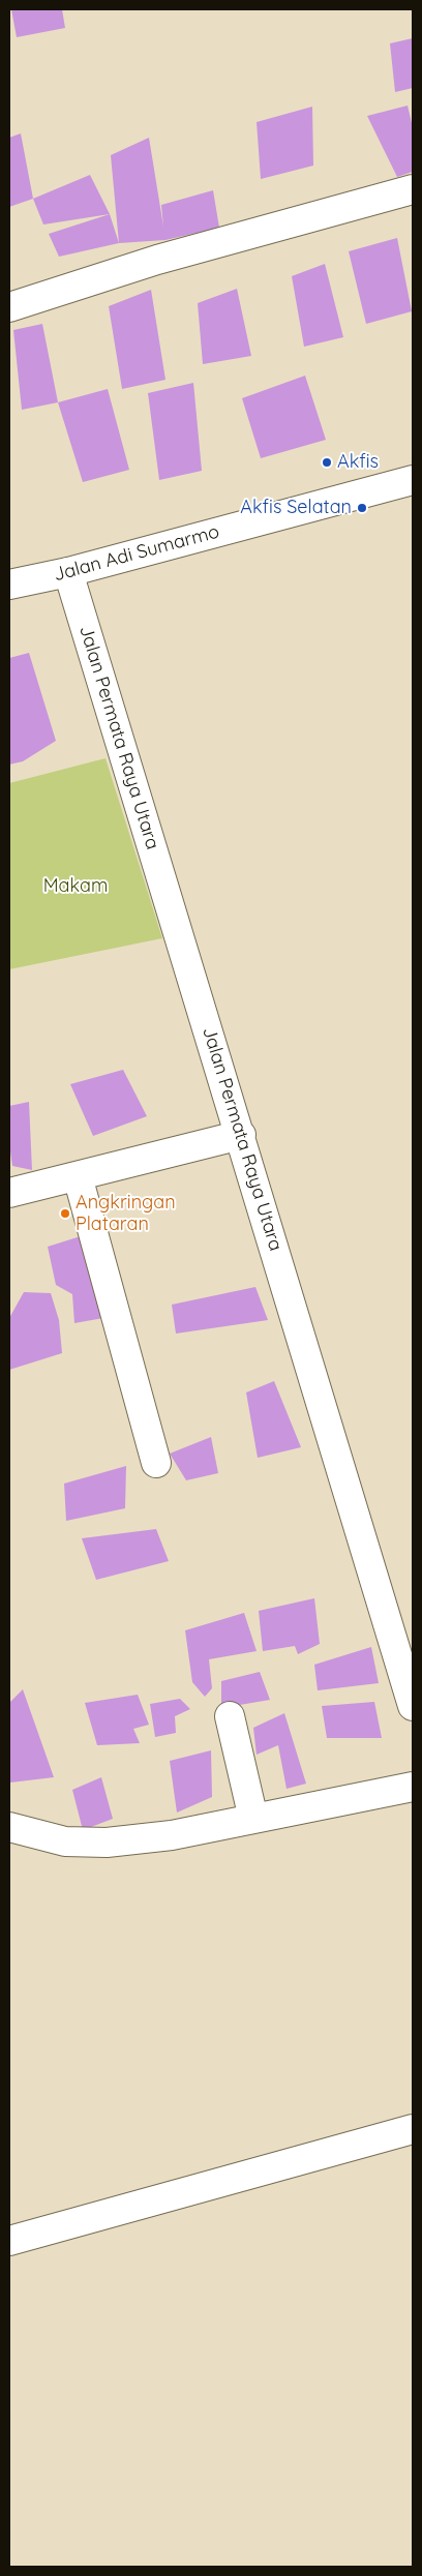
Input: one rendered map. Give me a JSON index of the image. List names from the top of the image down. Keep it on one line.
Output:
{"streets":{"street":["Jalan Adi Sumarmo","Jalan Permata Raya Utara"]},"crossings":[["Jalan Adi Sumarmo","Jalan Permata Raya Utara"]],"parks":["Makam"],"places":["Akfis","Akfis Selatan","Angkringan Plataran"]}
